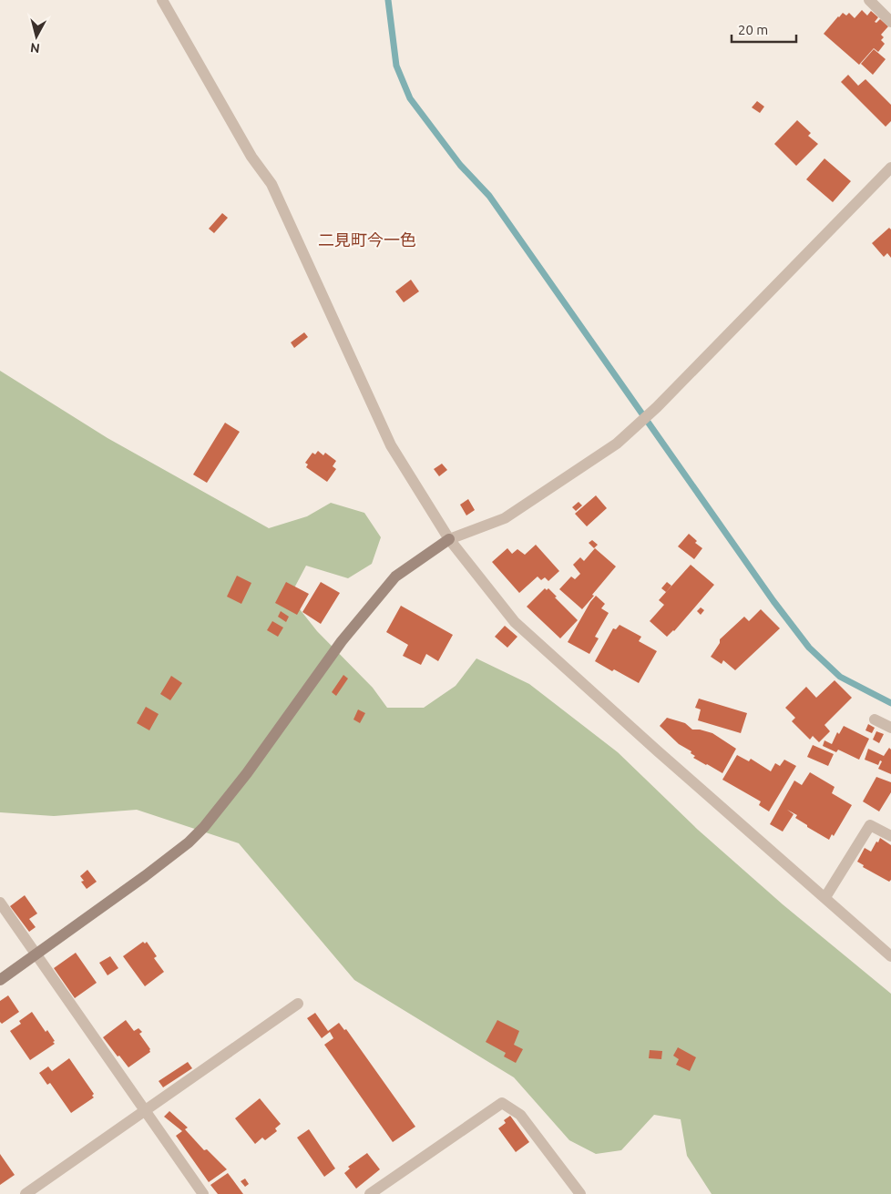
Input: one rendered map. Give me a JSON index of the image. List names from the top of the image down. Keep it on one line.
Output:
{"districts":["二見町今一色"],"scale_bar":"20 m","north":"bottom"}
